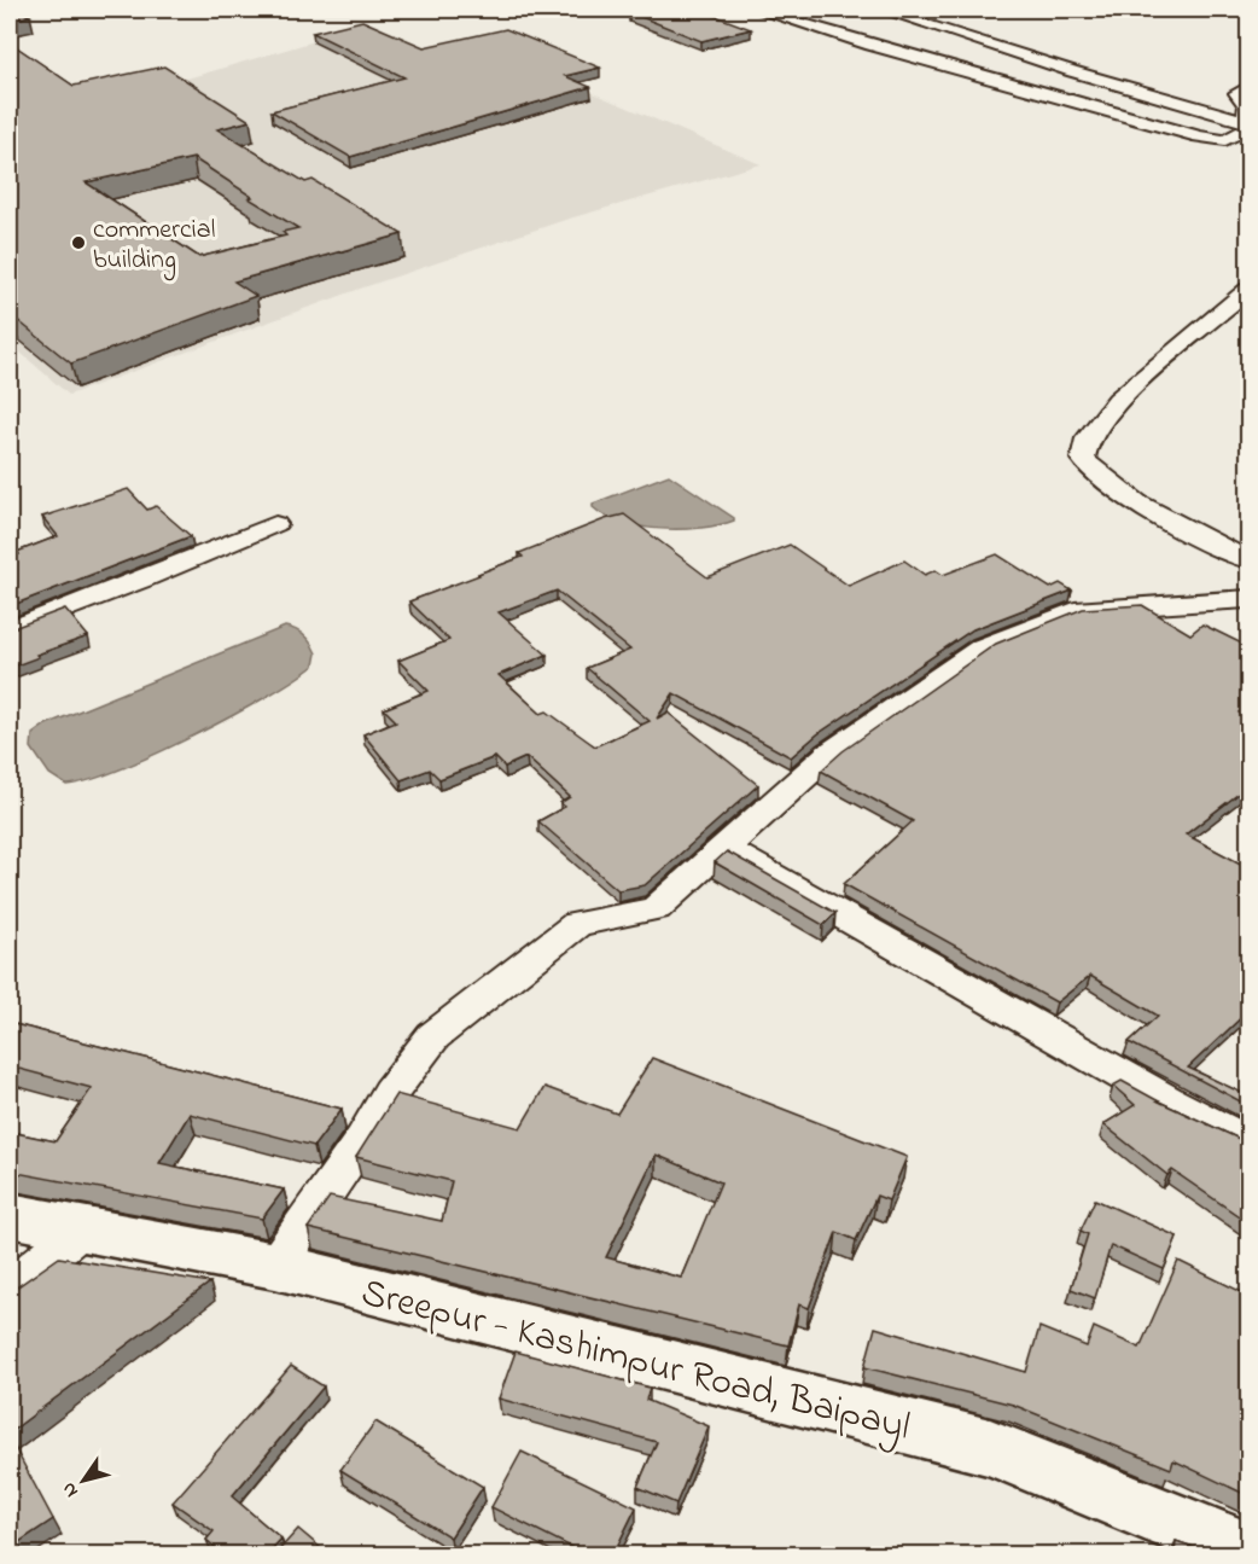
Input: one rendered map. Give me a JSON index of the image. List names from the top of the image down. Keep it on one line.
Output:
{"streets":{"street":["Sreepur - Kashimpur Road, Baipayl"]},"places":["commercial building"],"north":"bottom left"}
